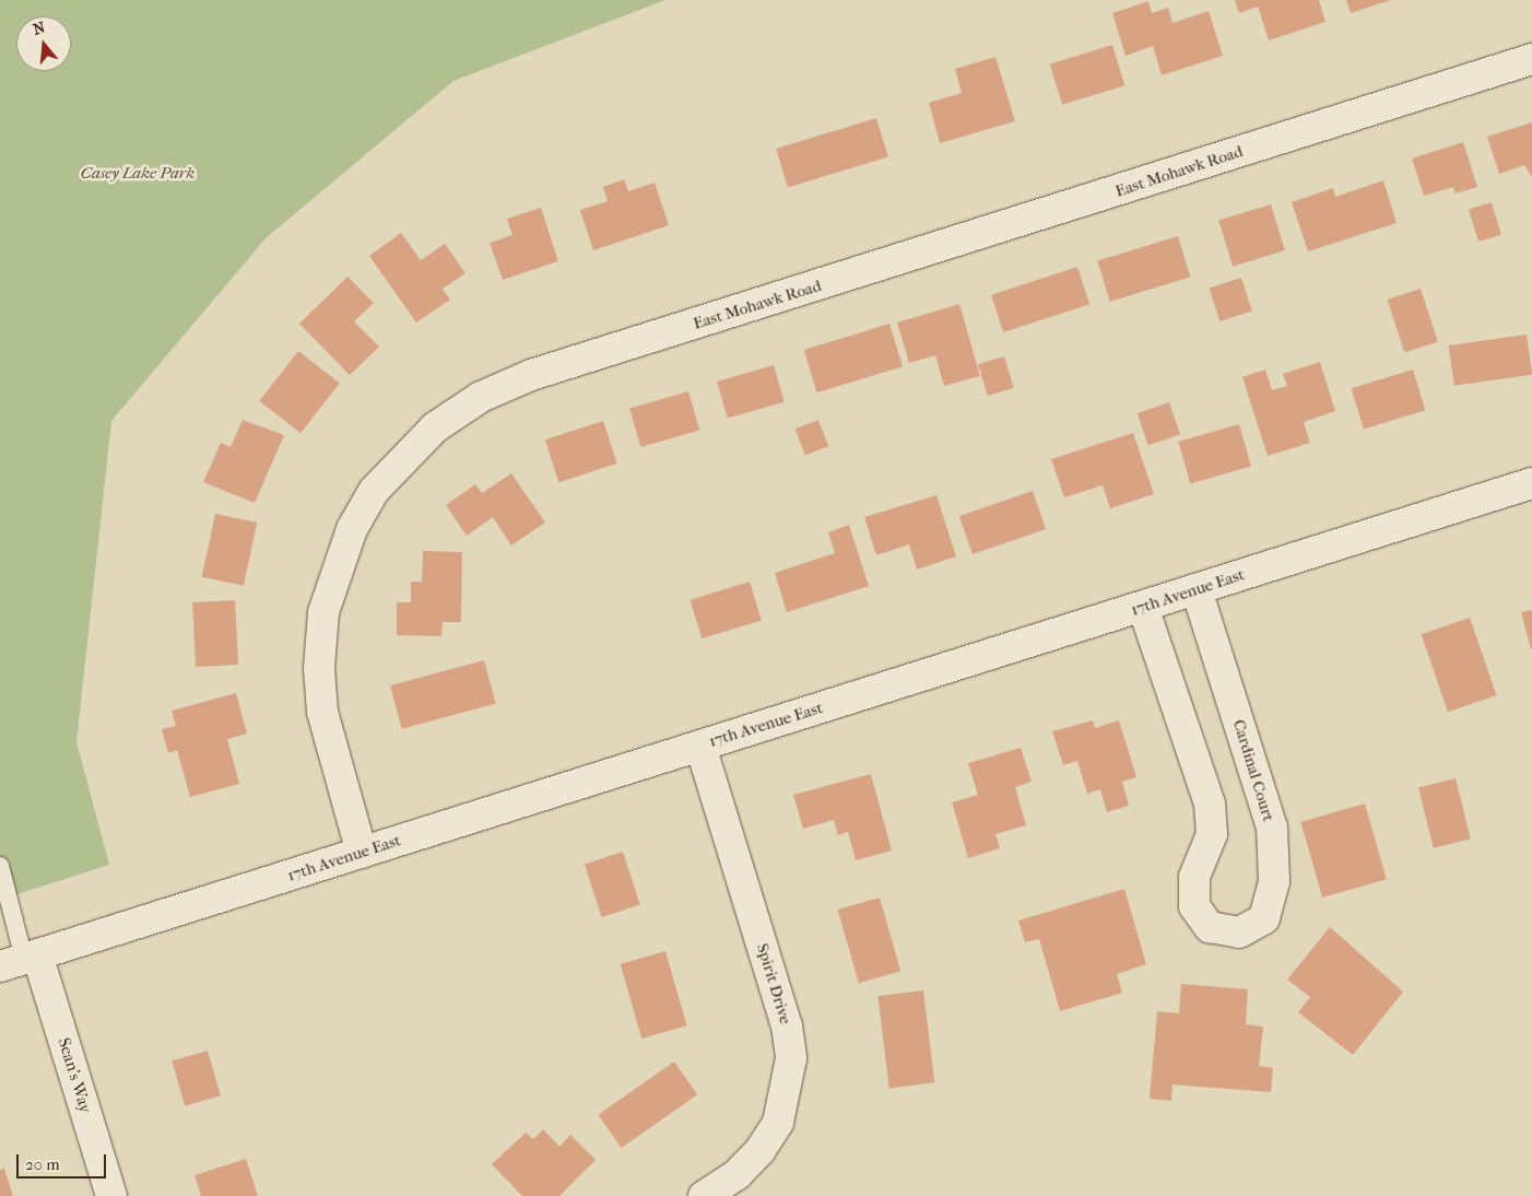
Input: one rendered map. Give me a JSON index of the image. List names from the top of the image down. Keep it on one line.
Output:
{"streets":{"street":["East Mohawk Road","17th Avenue East","Cardinal Court","Spirit Drive","Sean's Way"]},"crossings":[["East Mohawk Road","17th Avenue East"],["17th Avenue East","Cardinal Court"],["17th Avenue East","Spirit Drive"],["17th Avenue East","Sean's Way"]],"parks":["Casey Lake Park"],"scale_bar":"20 m","north":"top"}
